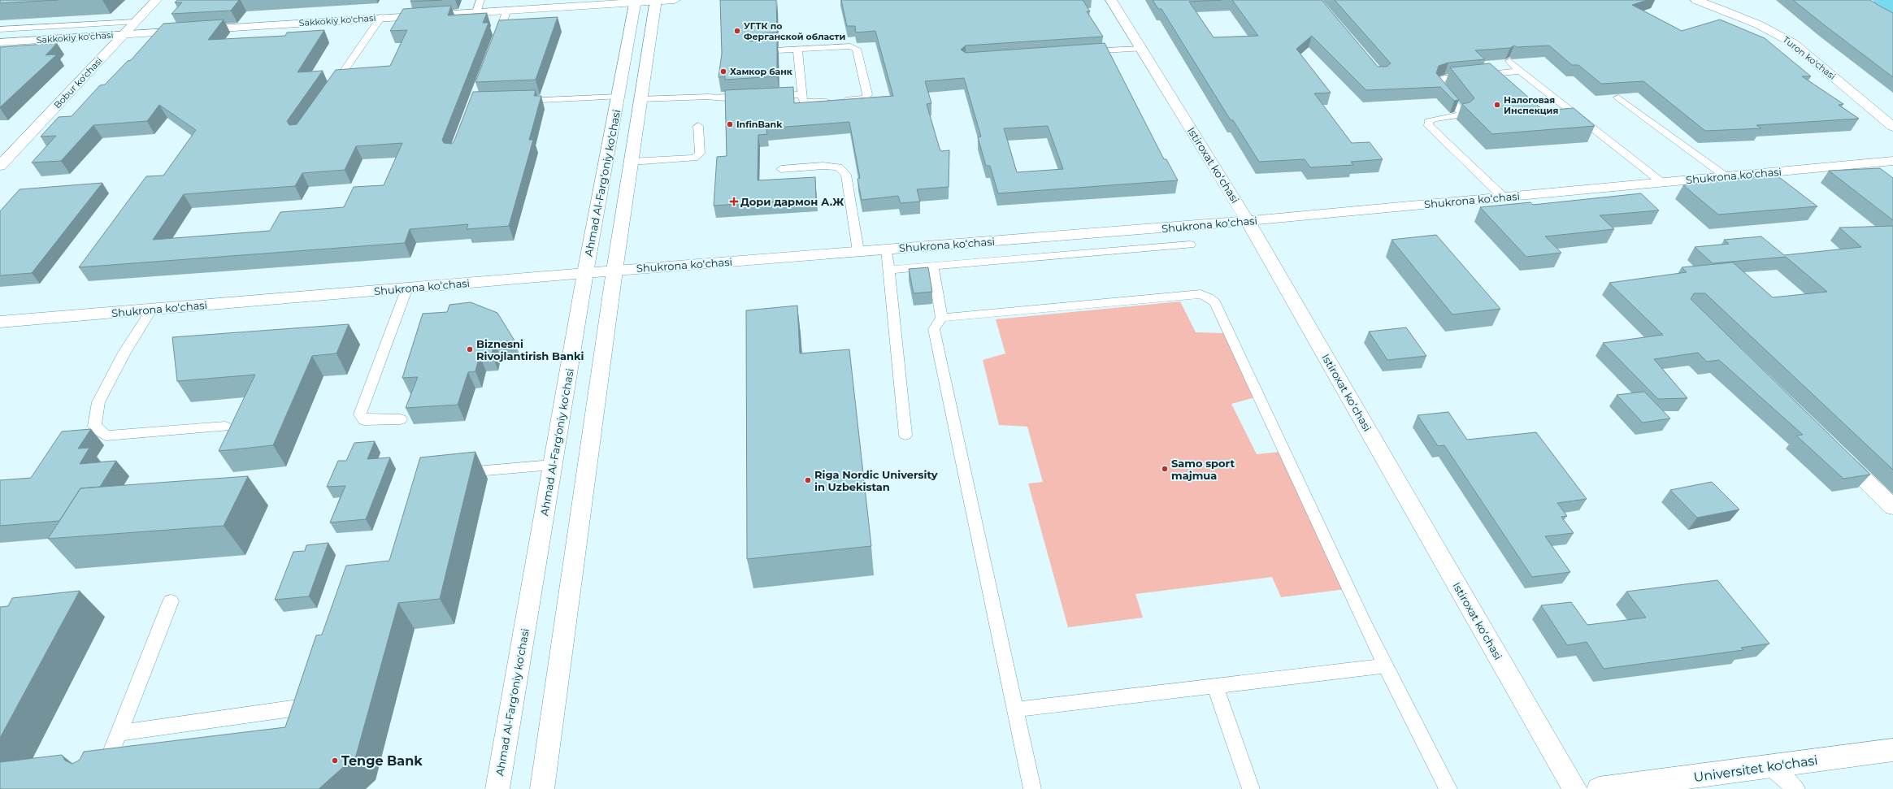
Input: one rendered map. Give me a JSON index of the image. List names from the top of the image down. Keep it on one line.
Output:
{"streets":{"street":["Sakkokiy ko'chasi","Turon ko'chasi","Bobur ko'chasi","Istiroxat koʻchasi","Shukrona koʻchasi","Ahmad Al-Farg'oniy ko'chasi","Universitet ko'chasi"]},"crossings":[["Sakkokiy ko'chasi","Bobur ko'chasi"],["Sakkokiy ko'chasi","Ahmad Al-Farg'oniy ko'chasi"],["Istiroxat koʻchasi","Shukrona koʻchasi"],["Shukrona koʻchasi","Ahmad Al-Farg'oniy ko'chasi"]],"places":{"other":["УГТК по Ферганской области","Хамкор банк","Налоговая Инспекция","InfinBank","Biznesni Rivojlantirish Banki","Samo sport majmua","Riga Nordic University in Uzbekistan","Tenge Bank"],"health":["Дори дармон А.Ж"]}}
